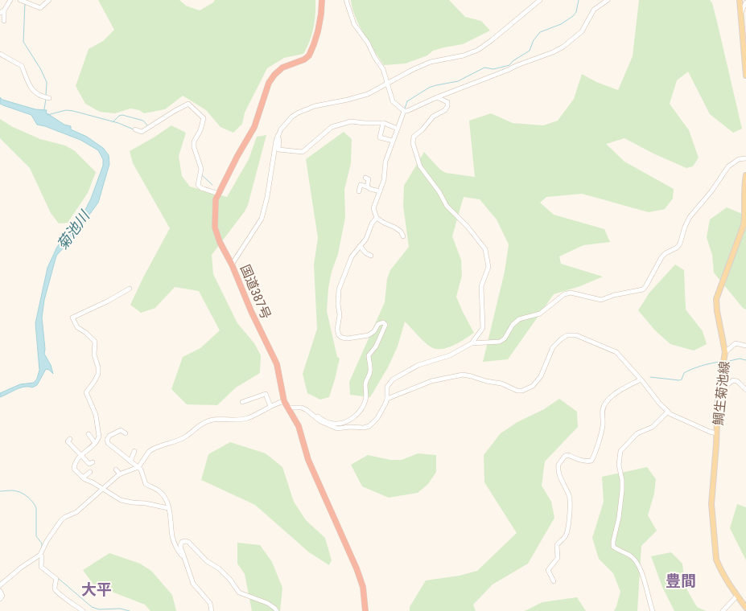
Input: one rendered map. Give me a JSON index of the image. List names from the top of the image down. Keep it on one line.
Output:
{"streets":{"highway":["国道387号"],"main road":["鯛生菊池線"]},"districts":["豊間","大平"],"water":["菊池川"]}
